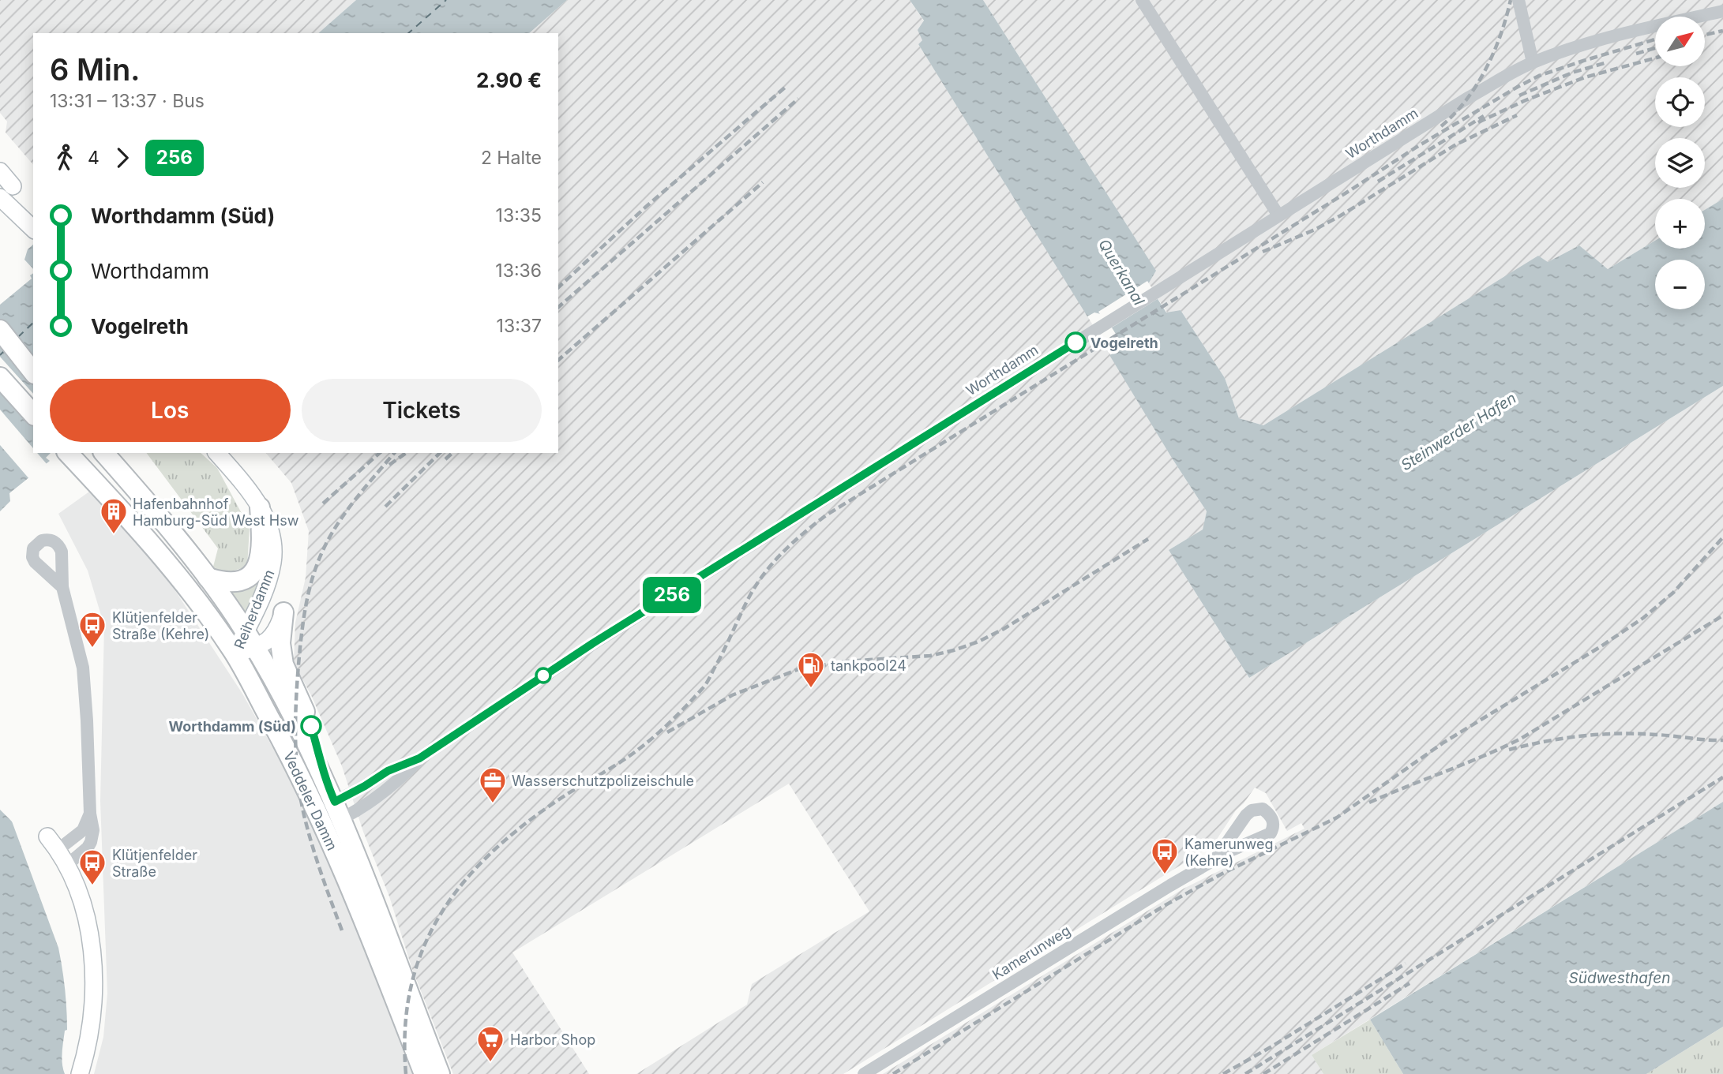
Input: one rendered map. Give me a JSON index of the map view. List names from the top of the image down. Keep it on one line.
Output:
{"streets":{"main road":["Veddeler Damm"],"street":["Worthdamm","Reiherdamm","Kamerunweg"]},"crossings":[["Worthdamm","Veddeler Damm"],["Reiherdamm","Veddeler Damm"]],"water":["Querkanal","Steinwerder Hafen","Südwesthafen"],"places":{"other":["Vogelreth","Worthdamm (Süd)"],"building":["Hafenbahnhof Hamburg-Süd West Hsw"],"bus stop":["Klütjenfelder Straße (Kehre)","Kamerunweg (Kehre)","Klütjenfelder Straße"],"fuel station":["tankpool24"],"office":["Wasserschutzpolizeischule"],"supermarket":["Harbor Shop"]},"lines":["bus line 256"],"north":"top right","page":{"on_map":"256","map_buttons":["+","−"],"heading":["6 Min.","13:31 – 13:37 · Bus","2.90 €"],"legs":["4","256","2 Halte"],"list":[{"name":"Worthdamm (Süd)","value":"13:35"},{"name":"Worthdamm","value":"13:36"},{"name":"Vogelreth","value":"13:37"}],"buttons":["Los","Tickets"]}}
